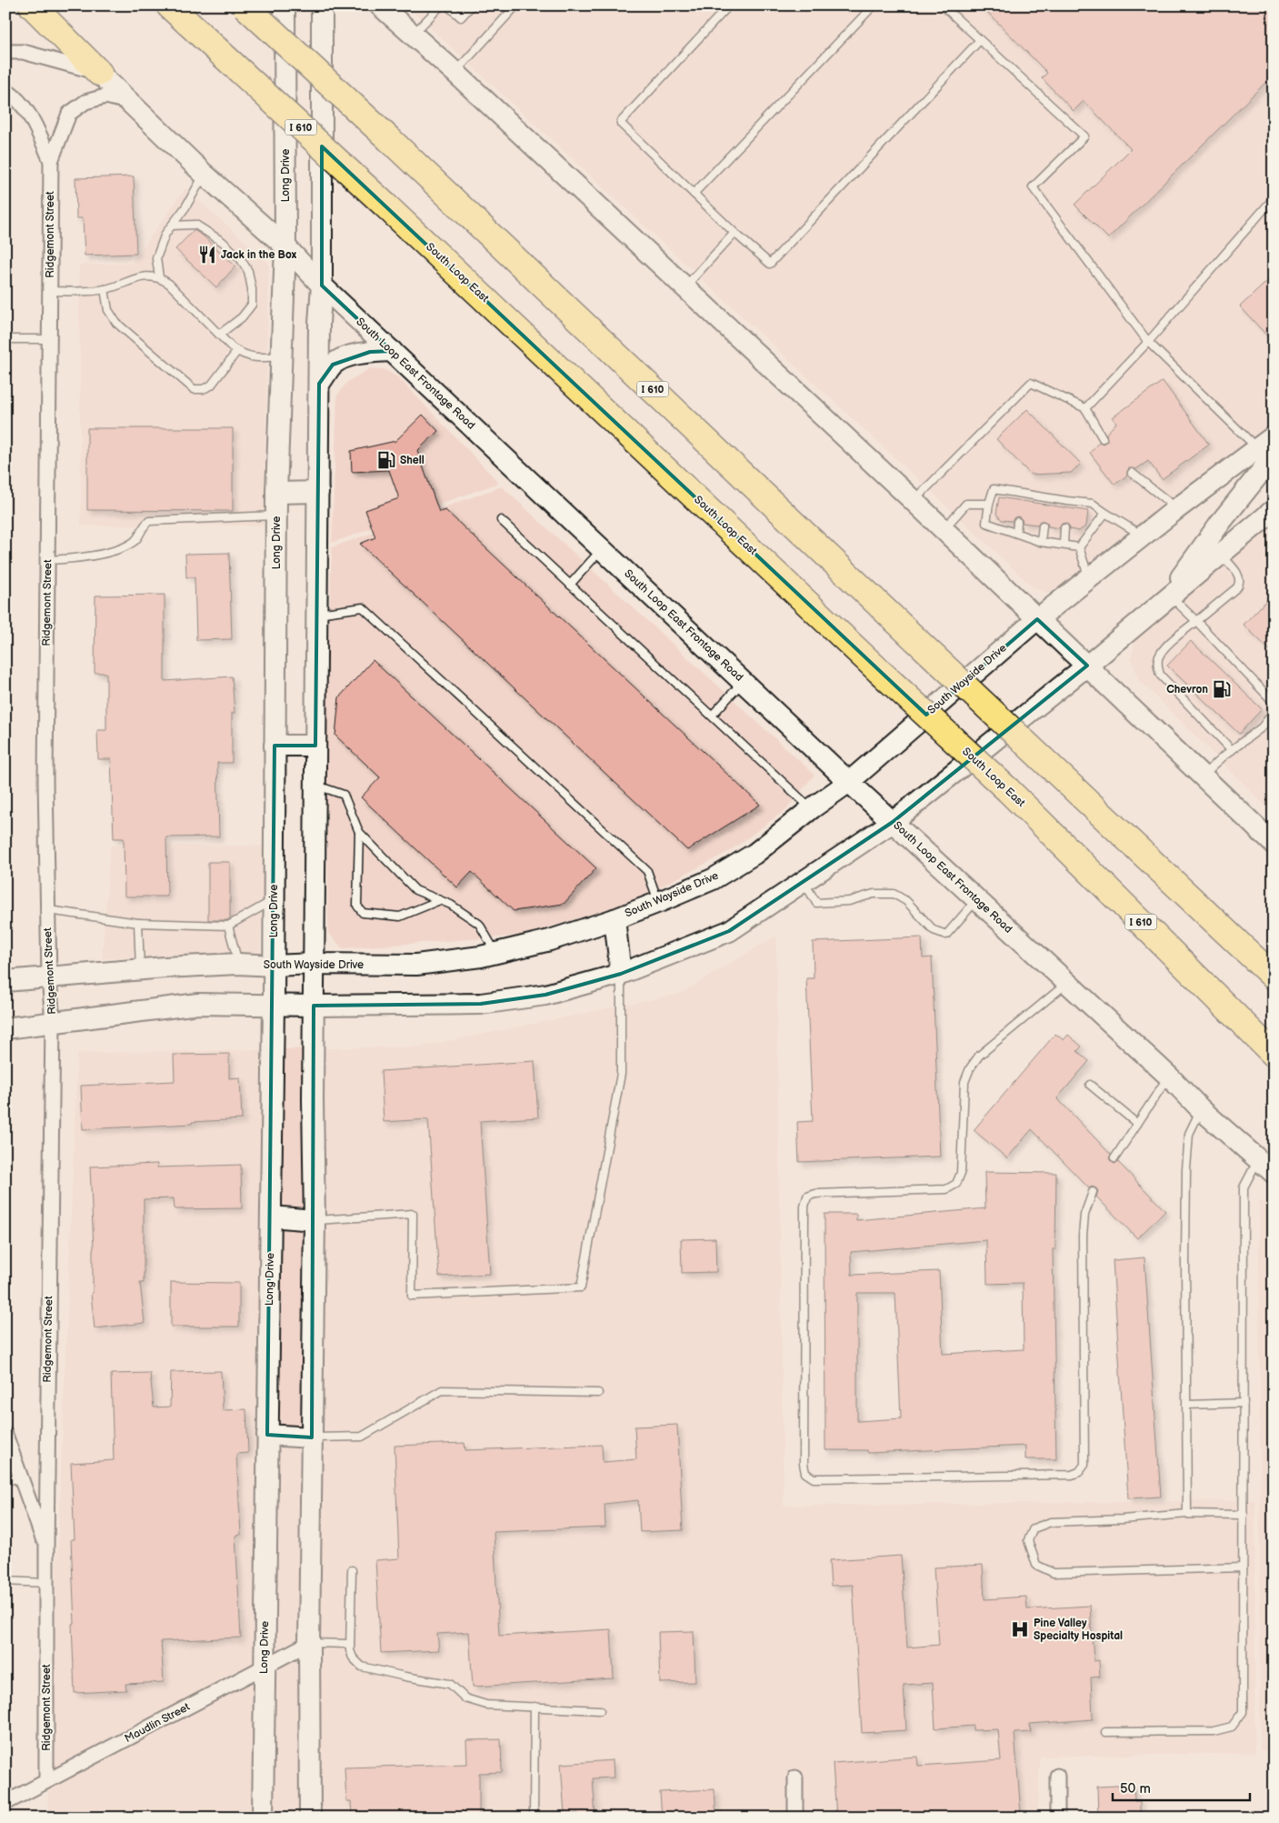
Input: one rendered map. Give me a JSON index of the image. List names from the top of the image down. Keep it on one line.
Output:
{"streets":{"highway":["I 610","South Loop East"],"main road":["Long Drive","South Loop East Frontage Road","South Wayside Drive"],"street":["Ridgemont Street","Maudlin Street"]},"crossings":[["Long Drive","South Loop East Frontage Road"],["Long Drive","South Wayside Drive"],["Long Drive","Maudlin Street"],["Ridgemont Street","South Loop East Frontage Road"],["Ridgemont Street","South Wayside Drive"],["Ridgemont Street","Maudlin Street"],["South Loop East Frontage Road","South Wayside Drive"]],"places":{"restaurant":["Jack in the Box"],"fuel station":["Shell","Chevron"],"hospital":["Pine Valley Specialty Hospital"]},"scale_bar":"50 m"}
